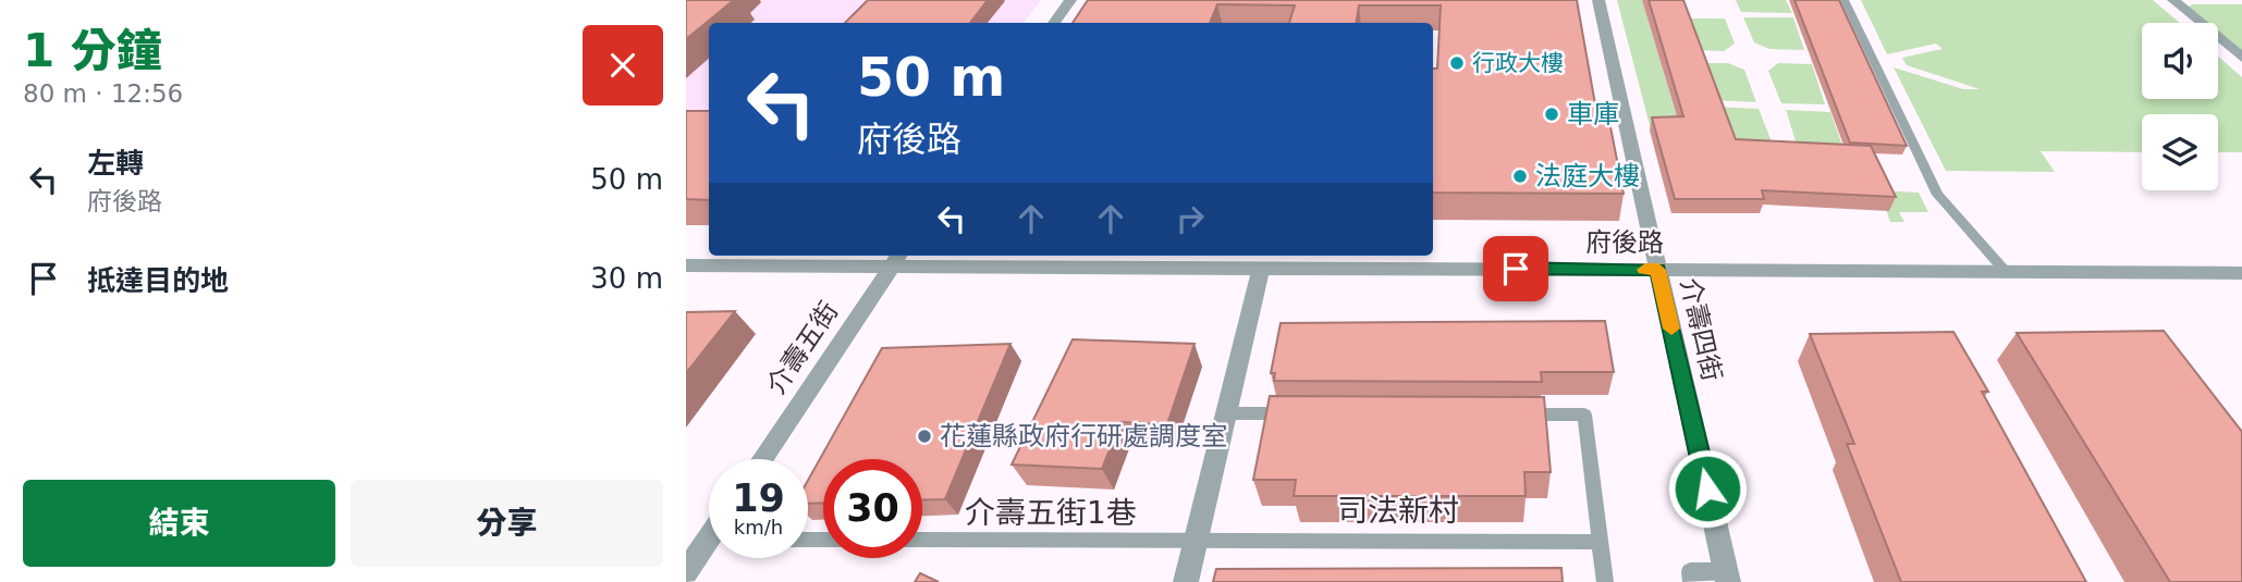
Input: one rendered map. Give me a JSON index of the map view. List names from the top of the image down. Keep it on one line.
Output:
{"streets":{"street":["府後路","介壽四街","介壽五街"],"lane":["司法新村","介壽五街1巷"]},"crossings":[["府後路","介壽四街"],["府後路","介壽五街"],["司法新村","介壽五街1巷"]],"places":["行政大樓","車庫","法庭大樓","花蓮縣政府行研處調度室"],"page":{"heading":["1 分鐘","80 m · 12:56"],"turn":["50 m","府後路"],"list":[{"name":"左轉","note":"府後路","value":"50 m"},{"name":"抵達目的地","value":"30 m"}],"speed":"19 km/h","limit":"30","buttons":["結束","分享"]}}
